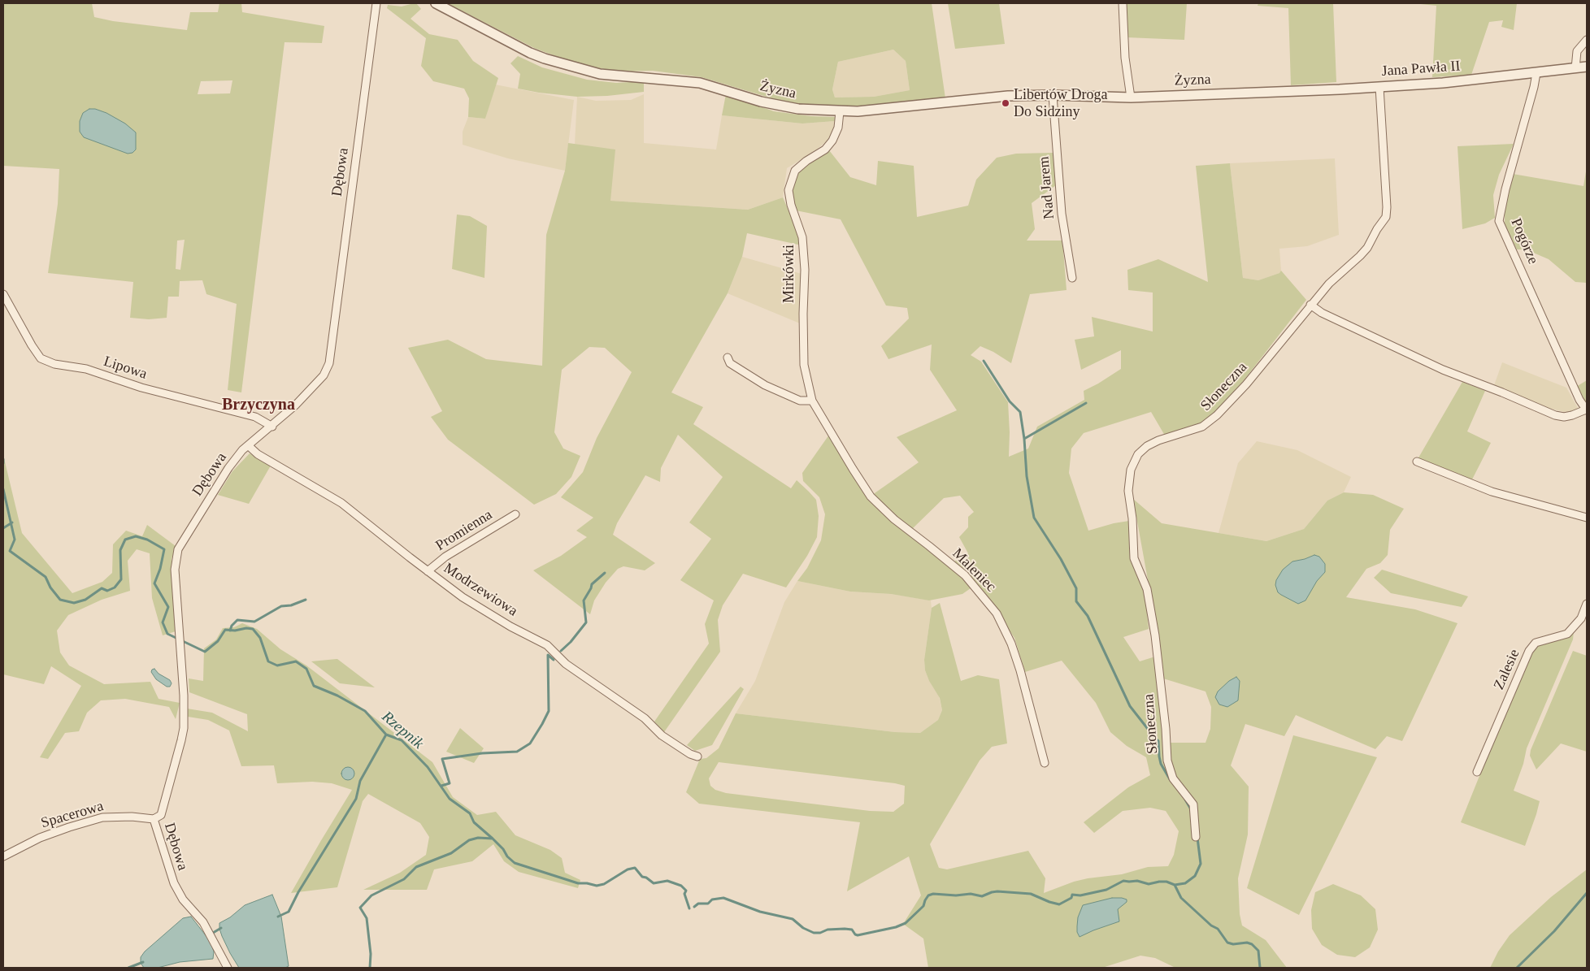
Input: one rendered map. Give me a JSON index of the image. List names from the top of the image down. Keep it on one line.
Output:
{"streets":{"street":["Jana Pawła II","Żyzna","Dębowa","Nad Jarem","Pogórze","Mirkówki","Lipowa","Słoneczna","Promienna","Maleniec","Modrzewiowa","Zalesie","Spacerowa"]},"crossings":[["Jana Pawła II","Żyzna"],["Jana Pawła II","Pogórze"],["Jana Pawła II","Słoneczna"],["Żyzna","Nad Jarem"],["Żyzna","Mirkówki"],["Dębowa","Lipowa"],["Dębowa","Modrzewiowa"],["Dębowa","Spacerowa"],["Mirkówki","Maleniec"],["Promienna","Modrzewiowa"]],"districts":["Brzyczyna"],"water":["Rzepnik"],"places":["Libertów Droga Do Sidziny"]}
